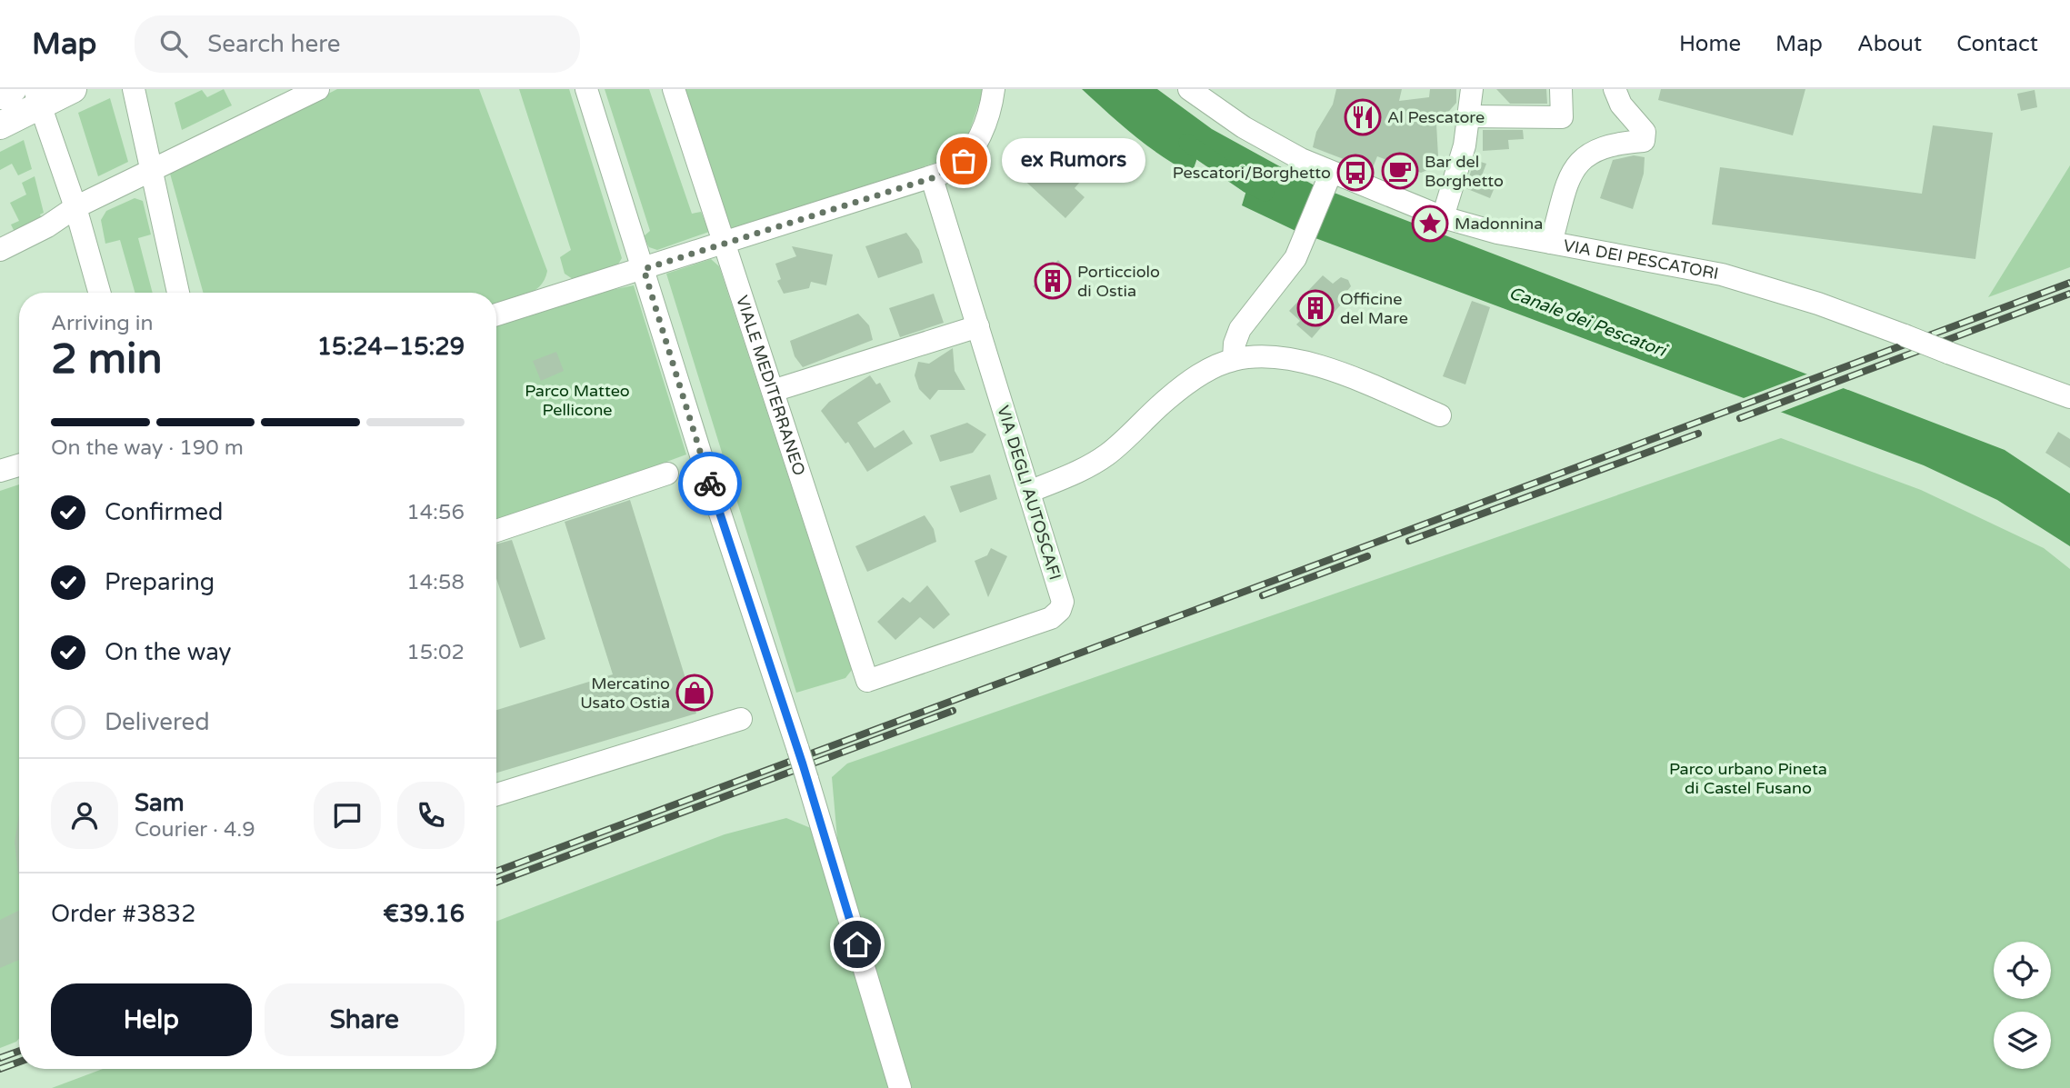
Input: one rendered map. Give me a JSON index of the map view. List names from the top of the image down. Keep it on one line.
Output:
{"streets":{"street":["VIA DEI PESCATORI","VIALE MEDITERRANEO","VIA DEGLI AUTOSCAFI"]},"crossings":[["VIALE MEDITERRANEO","VIA DEGLI AUTOSCAFI"]],"water":["Canale dei Pescatori"],"parks":["Parco Matteo Pellicone","Parco urbano Pineta di Castel Fusano"],"places":{"restaurant":["Al Pescatore"],"other":["ex Rumors"],"cafe":["Bar del Borghetto"],"bus stop":["Pescatori/Borghetto"],"place":["Madonnina"],"building":["Porticciolo di Ostia","Officine del Mare"],"shop":["Mercatino Usato Ostia"]},"page":{"header":"Map","search":"Search here","nav":["Home","Map","About","Contact"],"bubble":"ex Rumors","heading":["2 min","Arriving in","15:24–15:29"],"panel":["Sam","Courier · 4.9","Order #3832","€39.16"],"bar":"On the way · 190 m","list":[["Confirmed","14:56"],["Preparing","14:58"],["On the way","15:02"],"Delivered"],"buttons":["Help","Share"]}}
